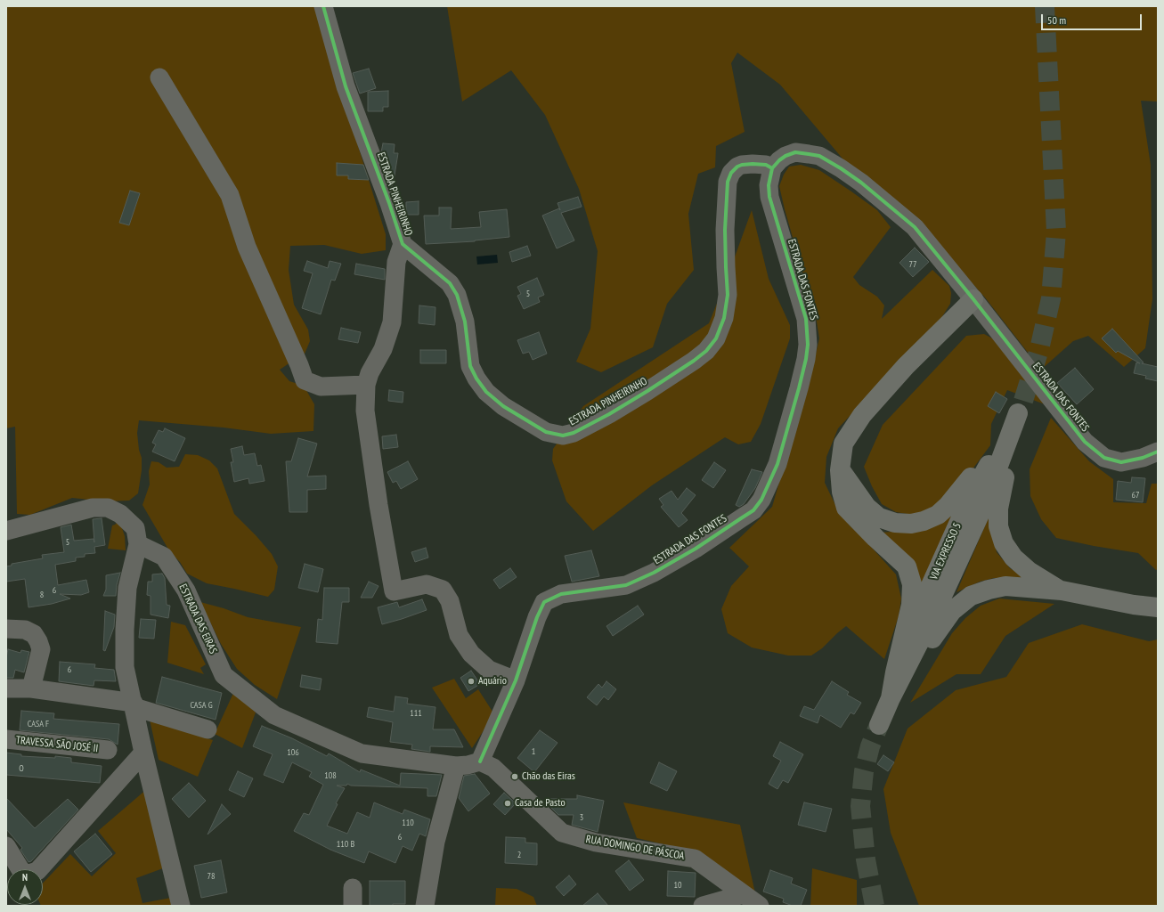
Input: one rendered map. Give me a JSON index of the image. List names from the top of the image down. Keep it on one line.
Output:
{"streets":{"main road":["VIA EXPRESSO 5"],"street":["ESTRADA PINHEIRINHO","ESTRADA DAS FONTES","ESTRADA DAS EIRAS","TRAVESSA SÃO JOSÉ II","RUA DOMINGO DE PÁSCOA"]},"crossings":[["ESTRADA PINHEIRINHO","ESTRADA DAS FONTES"],["ESTRADA DAS FONTES","ESTRADA DAS EIRAS"],["ESTRADA DAS FONTES","RUA DOMINGO DE PÁSCOA"],["ESTRADA DAS EIRAS","RUA DOMINGO DE PÁSCOA"]],"places":["Aquário","Chão das Eiras","Casa de Pasto"],"house_numbers":["77","5","67","5","6","8","6","CASA G","111","CASA F","1","106","O","108","3","110","6","110 B","2","78","10"],"scale_bar":"50 m","north":"top"}
